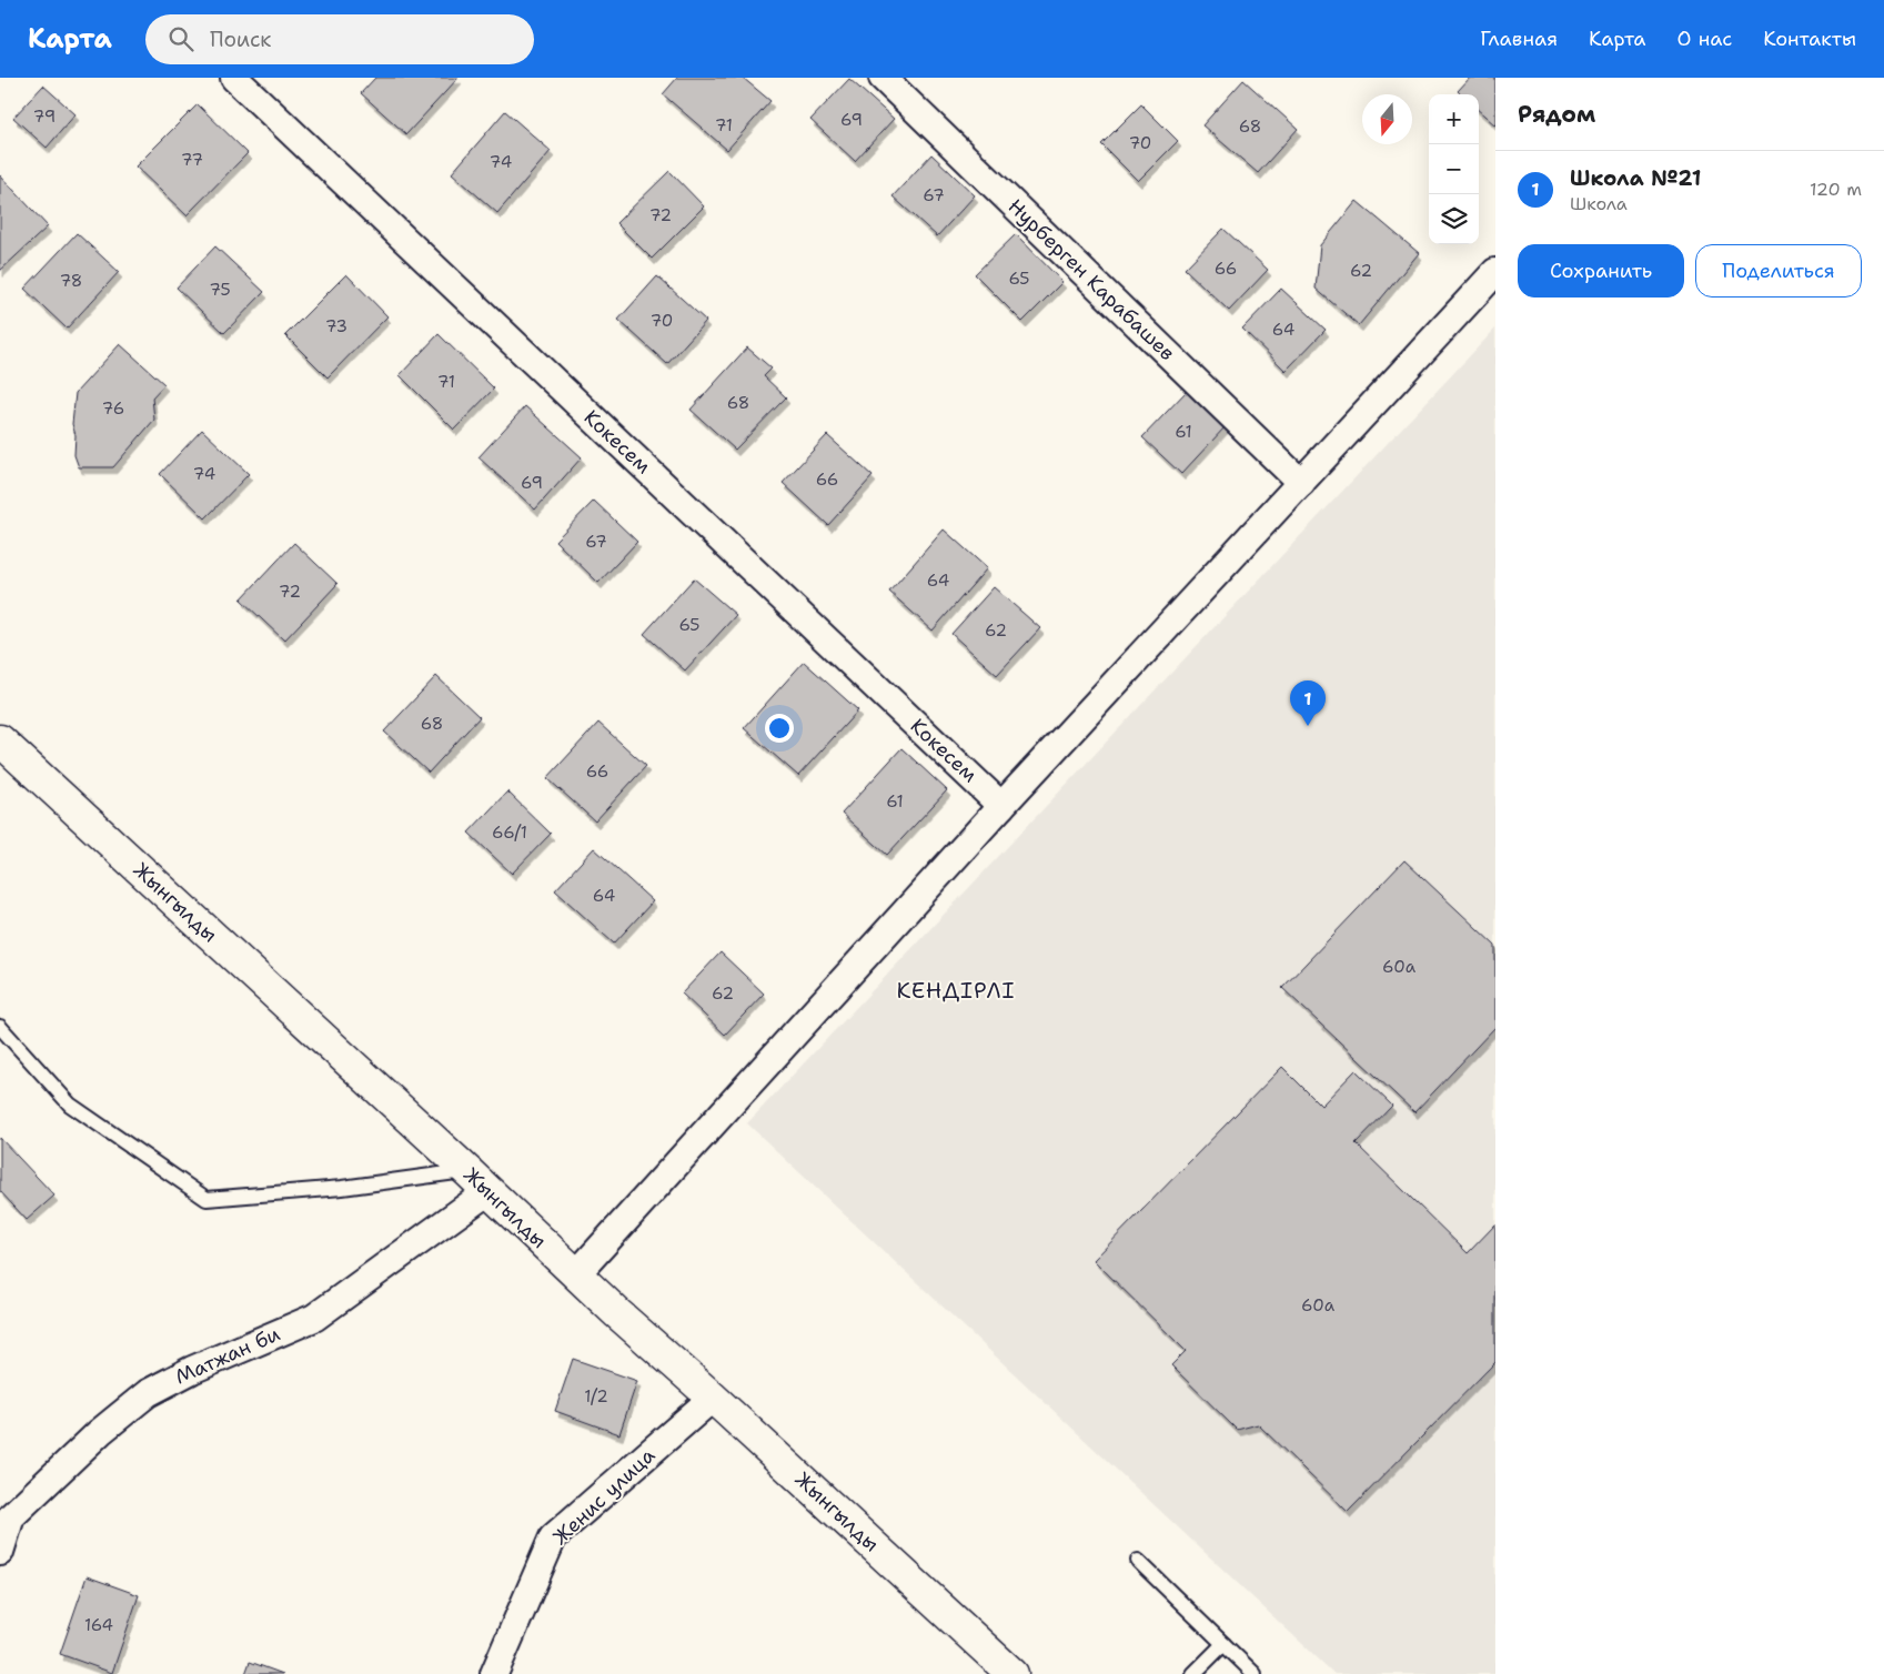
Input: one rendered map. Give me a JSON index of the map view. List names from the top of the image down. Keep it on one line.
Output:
{"streets":{"street":["Нурберген Карабашев","Кокесем","Жынгылды","Матжан би","Женис улица"]},"crossings":[["Жынгылды","Матжан би"],["Жынгылды","Женис улица"]],"districts":["КЕНДІРЛІ"],"house_numbers":["79","69","71","68","70","77","74","67","72","66","62","65","78","75","70","73","64","71","68","76","61","74","66","69","67","64","72","65","62","68","66","61","66/1","64","60а","62","60а","1/2","164"],"north":"bottom","page":{"header":"Карта","search":"Поиск","nav":["Главная","Карта","О нас","Контакты"],"heading":"Рядом","map_buttons":["+","−"],"list":[{"mark":"1","name":"Школа №21","note":"Школа","value":"120 m"}],"buttons":["Сохранить","Поделиться"],"pins":"1"}}
